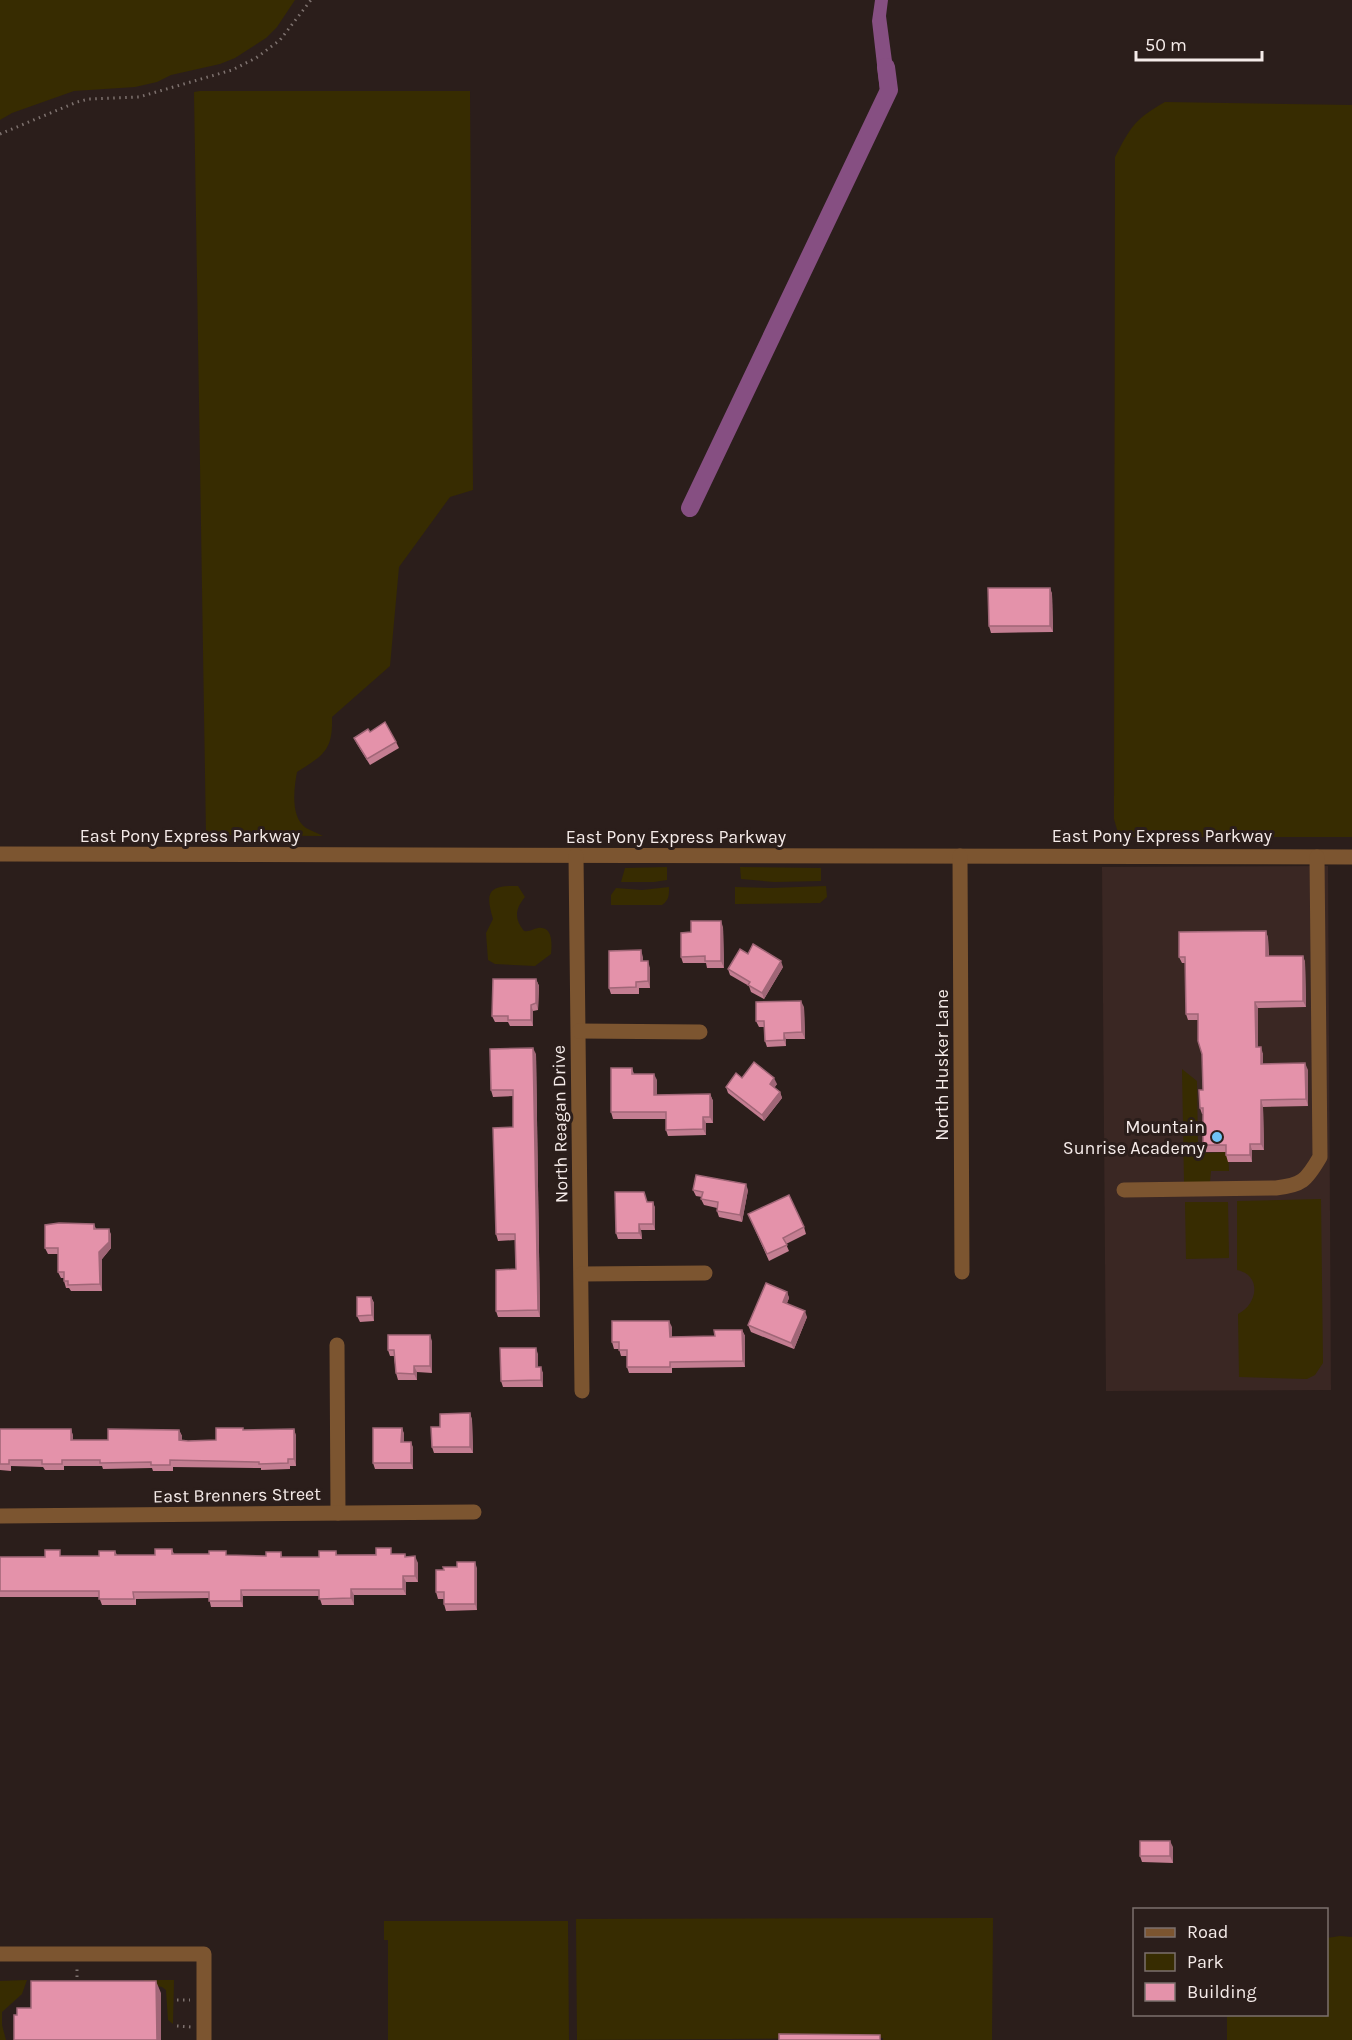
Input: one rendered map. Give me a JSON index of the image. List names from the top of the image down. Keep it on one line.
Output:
{"streets":{"street":["East Pony Express Parkway","North Husker Lane","North Reagan Drive","East Brenners Street"]},"crossings":[["East Pony Express Parkway","North Husker Lane"],["East Pony Express Parkway","North Reagan Drive"]],"places":["Mountain Sunrise Academy"],"legend":["Road","Park","Building"],"scale_bar":"50 m"}
